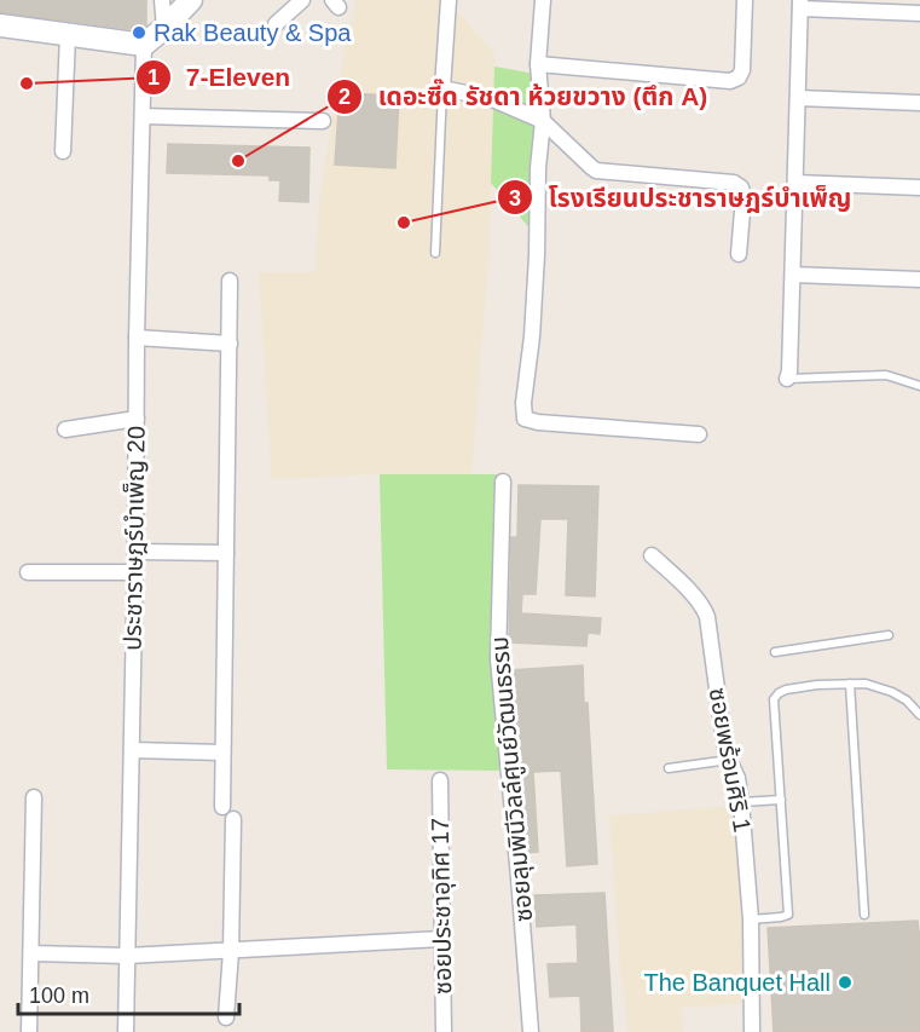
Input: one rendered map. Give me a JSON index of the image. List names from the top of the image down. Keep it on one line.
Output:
{"streets":{"street":["ประชาราษฎร์บำเพ็ญ 20","ซอยพร้อมศิริ 1","ซอยลุมพินีวิลล์ศูนย์วัฒนธรรม","ซอยประชาอุทิศ 17"]},"places":["Rak Beauty & Spa","7-Eleven","เดอะซี๊ด รัชดา ห้วยขวาง (ตึก A)","โรงเรียนประชาราษฎร์บำเพ็ญ","The Banquet Hall"],"scale_bar":"100 m"}
